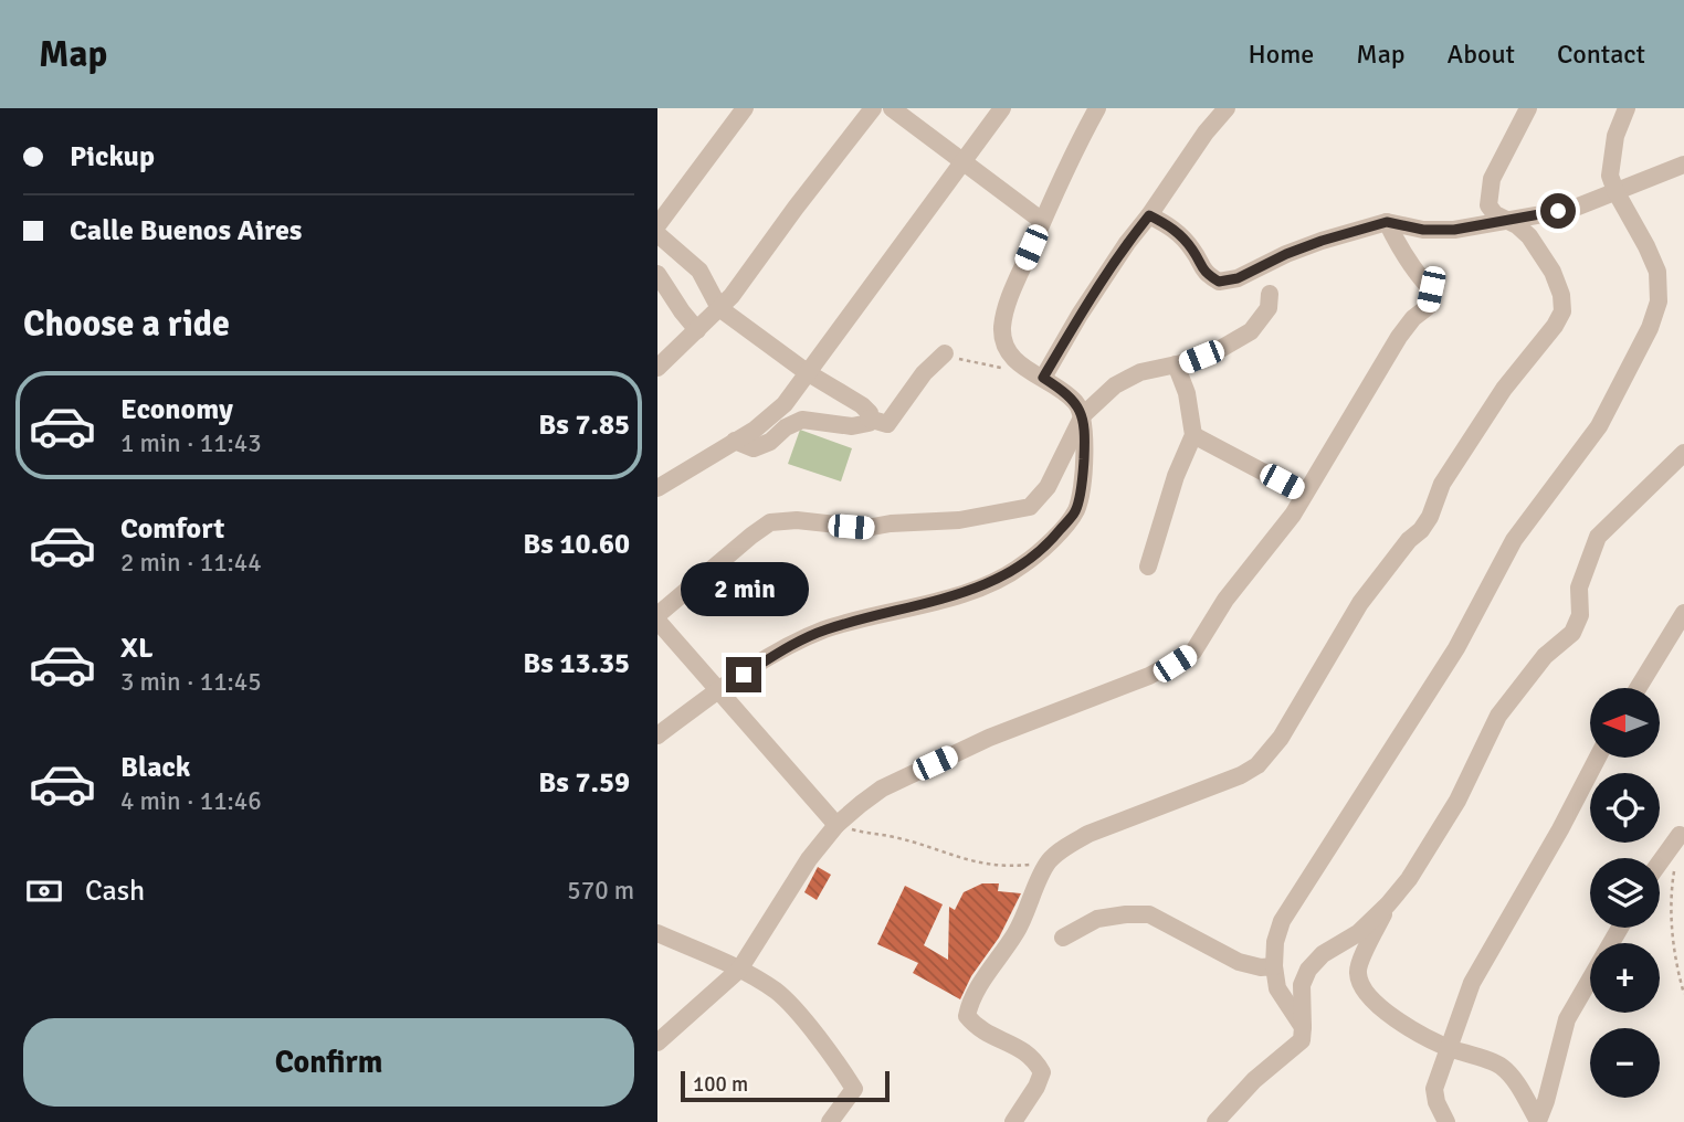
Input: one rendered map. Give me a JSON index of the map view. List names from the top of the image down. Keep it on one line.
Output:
{"scale_bar":"100 m","north":"left","page":{"header":"Map","nav":["Home","Map","About","Contact"],"banner":["Pickup","Calle Buenos Aires"],"heading":"Choose a ride","list":[{"name":"Economy","note":"1 min · 11:43","value":"Bs 7.85"},{"name":"Comfort","note":"2 min · 11:44","value":"Bs 10.60"},{"name":"XL","note":"3 min · 11:45","value":"Bs 13.35"},{"name":"Black","note":"4 min · 11:46","value":"Bs 7.59"}],"bubble":"2 min","map_buttons":["+","−"],"pay":["Cash","570 m"],"buttons":"Confirm","scale":"100 m"}}
